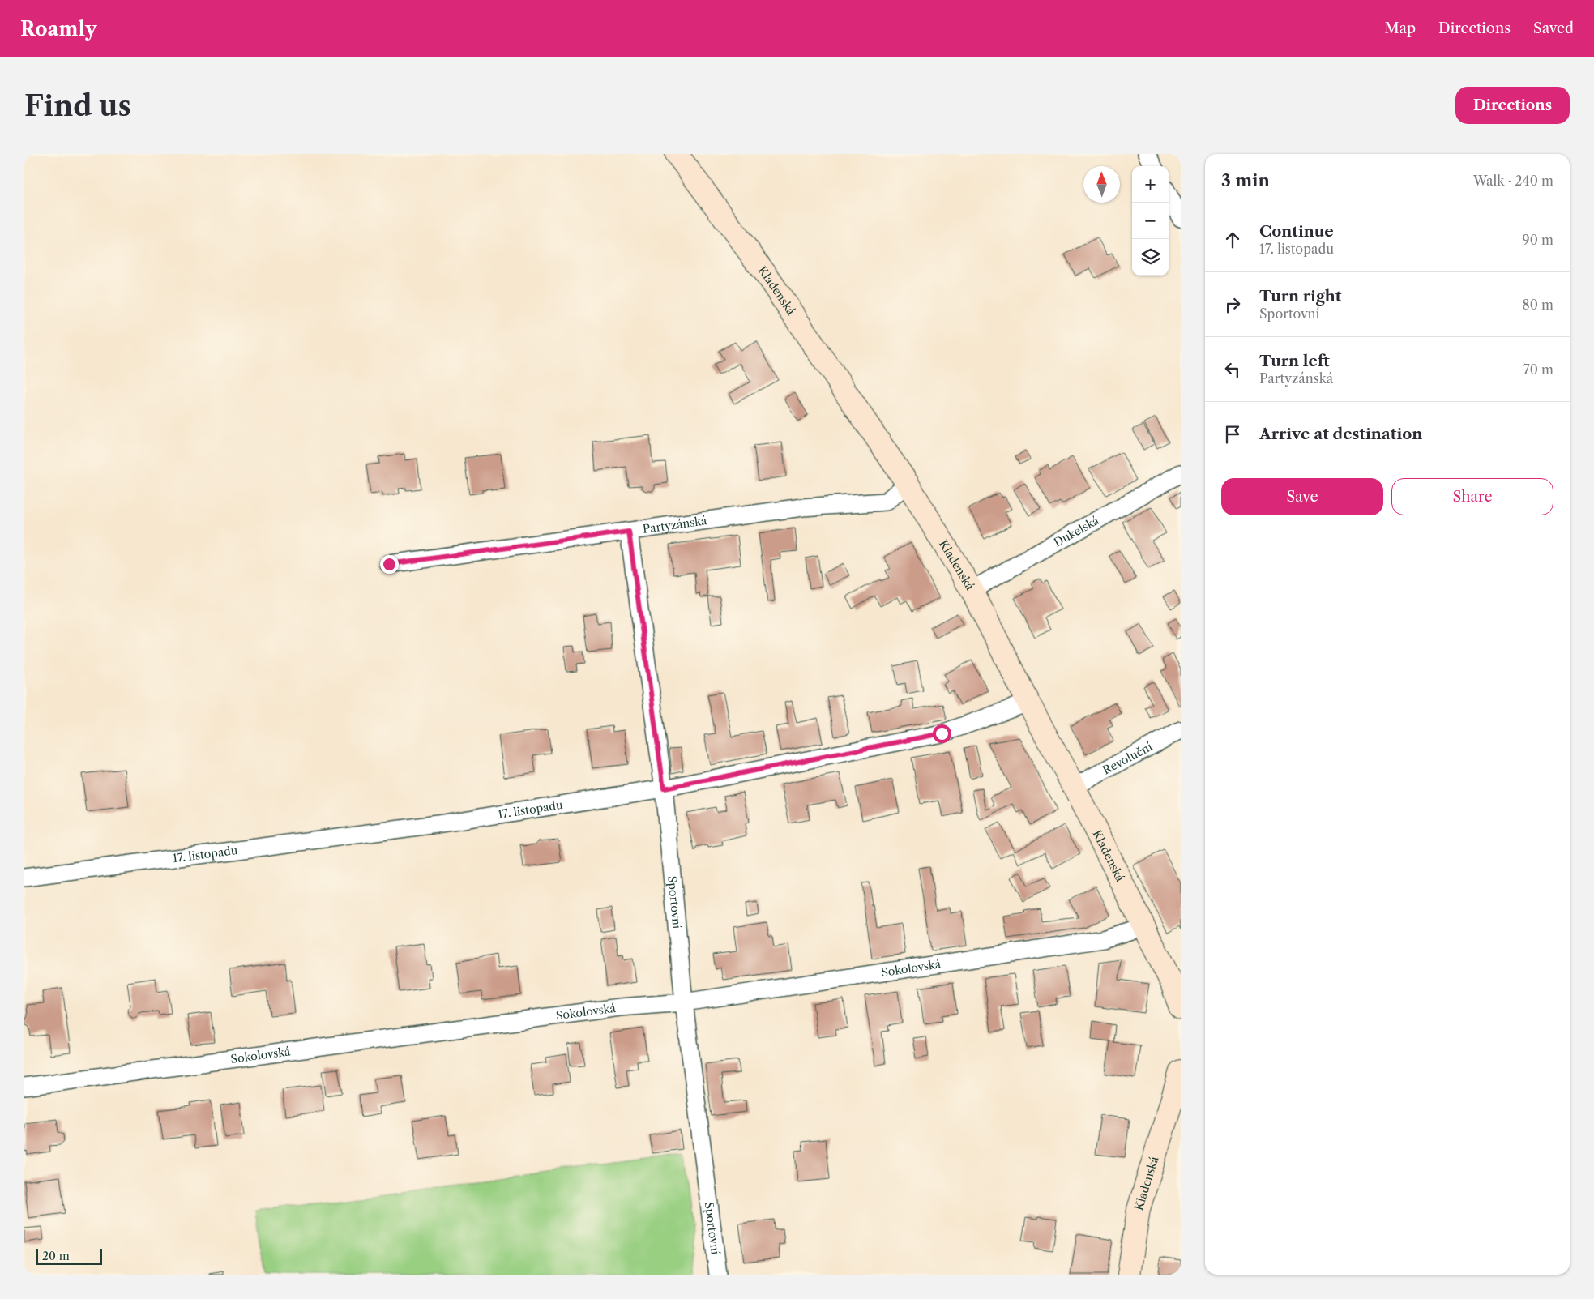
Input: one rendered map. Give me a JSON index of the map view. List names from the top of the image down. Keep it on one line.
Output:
{"streets":{"street":["Kladenská","Partyzánská","Dukelská","Revoluční","17. listopadu","Sportovní","Sokolovská"]},"crossings":[["Kladenská","Partyzánská"],["Kladenská","Dukelská"],["Kladenská","Revoluční"],["Kladenská","17. listopadu"],["Kladenská","Sokolovská"],["Partyzánská","Sportovní"],["17. listopadu","Sportovní"],["Sportovní","Sokolovská"]],"scale_bar":"20 m","north":"top","page":{"header":"Roamly","nav":["Map","Directions","Saved"],"buttons":["Directions",["Save","Share"]],"title":"Find us","heading":["3 min","Walk · 240 m"],"map_buttons":["+","−"],"list":[["Continue","17. listopadu","90 m"],["Turn right","Sportovní","80 m"],["Turn left","Partyzánská","70 m"],"Arrive at destination"],"scale":"20 m"}}
